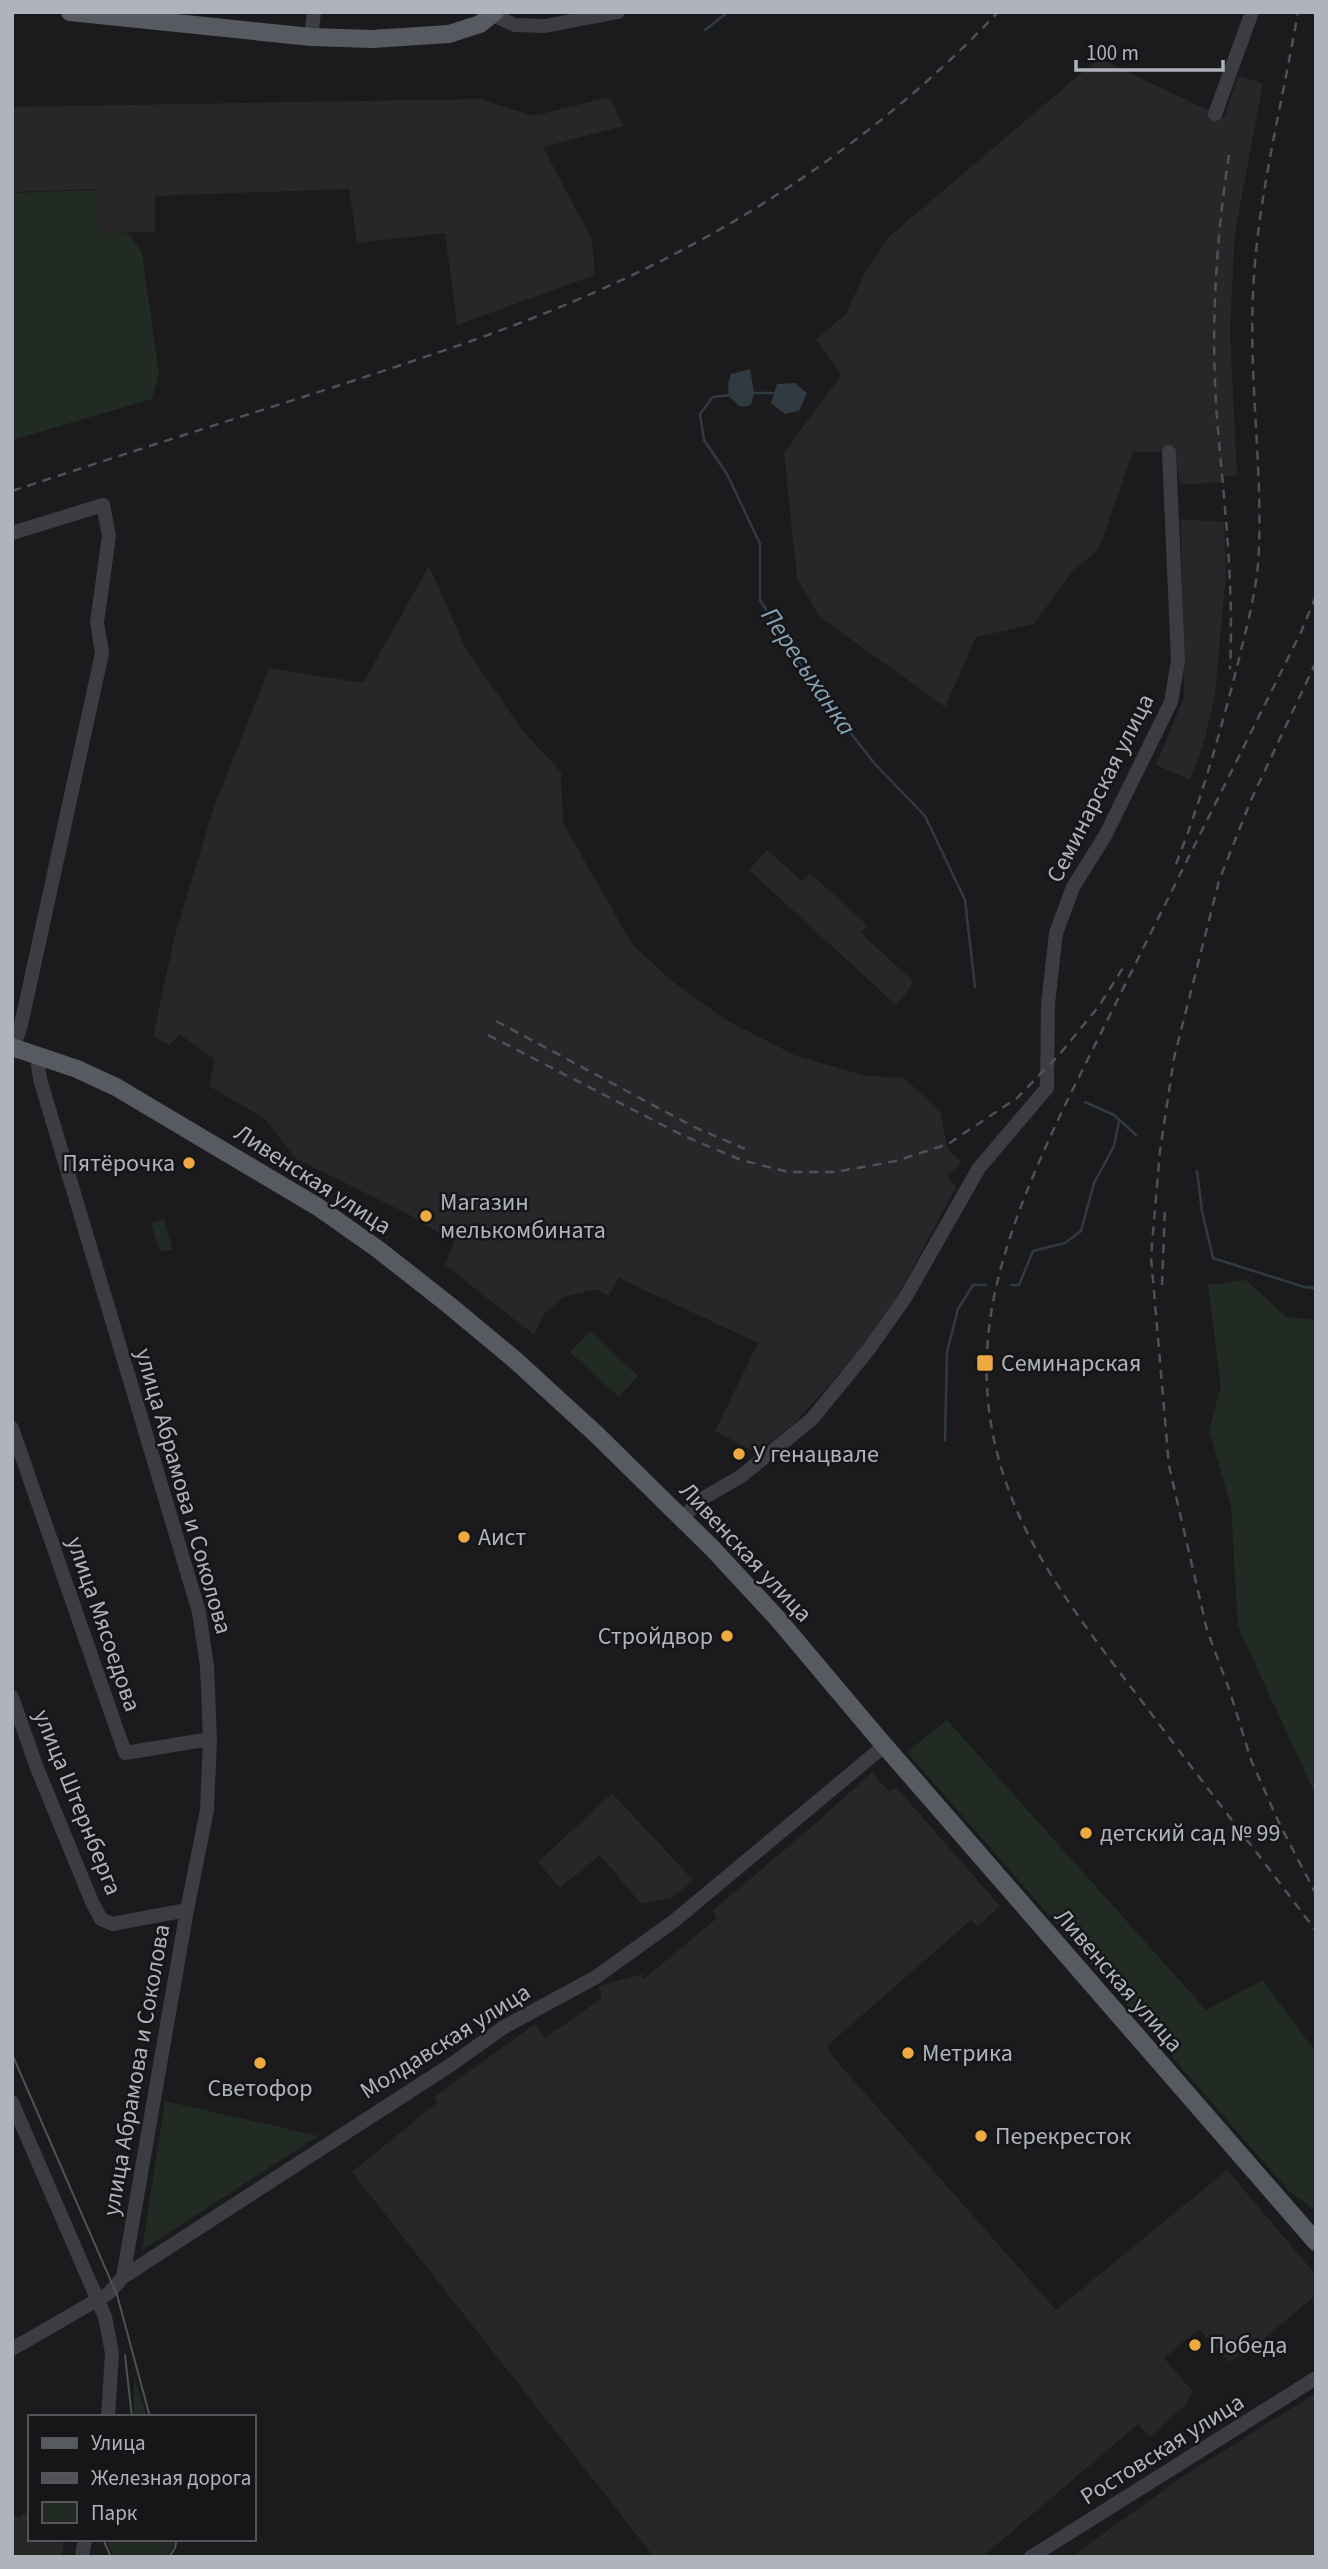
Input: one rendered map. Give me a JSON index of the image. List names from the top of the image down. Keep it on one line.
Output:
{"streets":{"main road":["Ливенская улица"],"street":["Семинарская улица","улица Абрамова и Соколова","улица Мясоедова","улица Штернберга","Молдавская улица","Ростовская улица"]},"crossings":[["Семинарская улица","Ливенская улица"],["Ливенская улица","улица Абрамова и Соколова"],["Ливенская улица","Молдавская улица"],["улица Абрамова и Соколова","улица Мясоедова"],["улица Абрамова и Соколова","улица Штернберга"],["улица Абрамова и Соколова","Молдавская улица"]],"water":["Пересыханка"],"places":{"other":["Пятёрочка","Магазин мелькомбината","У генацвале","Аист","Стройдвор","детский сад № 99","Метрика","Светофор","Перекресток","Победа"],"transit":["Семинарская"]},"legend":["Улица","Железная дорога","Парк"],"scale_bar":"100 m"}
